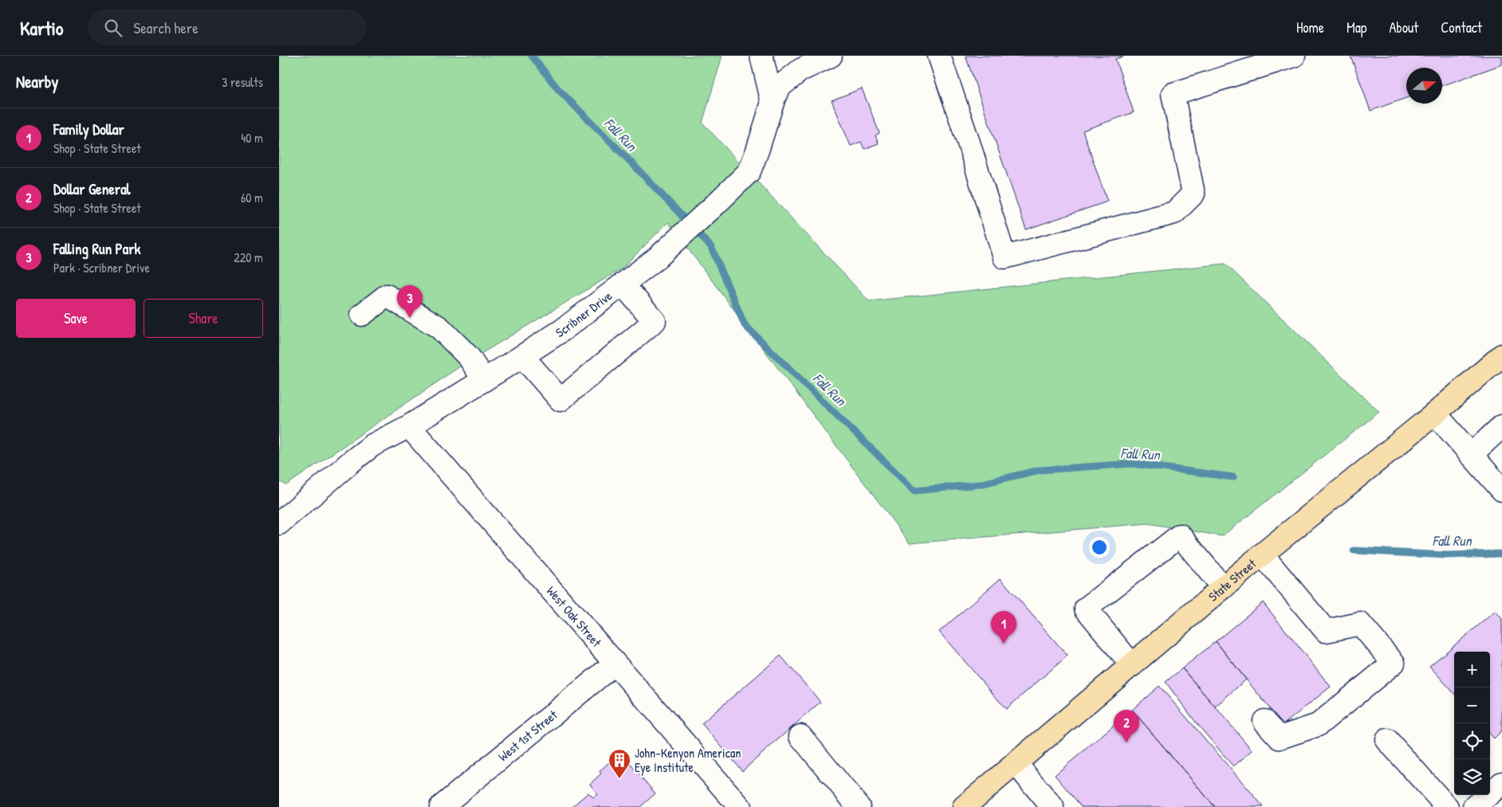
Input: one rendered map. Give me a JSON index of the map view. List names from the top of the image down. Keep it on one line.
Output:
{"streets":{"main road":["State Street"],"street":["Scribner Drive","West Oak Street","West 1st Street"]},"crossings":[["Scribner Drive","West Oak Street"],["West Oak Street","West 1st Street"]],"water":["Fall Run"],"places":{"building":["John-Kenyon American Eye Institute"]},"north":"right","page":{"header":"Kartio","search":"Search here","nav":["Home","Map","About","Contact"],"heading":["Nearby","3 results"],"list":[{"mark":"1","name":"Family Dollar","note":"Shop · State Street","value":"40 m"},{"mark":"2","name":"Dollar General","note":"Shop · State Street","value":"60 m"},{"mark":"3","name":"Falling Run Park","note":"Park · Scribner Drive","value":"220 m"}],"pins":["3","1","2"],"buttons":["Save","Share"],"map_buttons":["+","−"]}}
